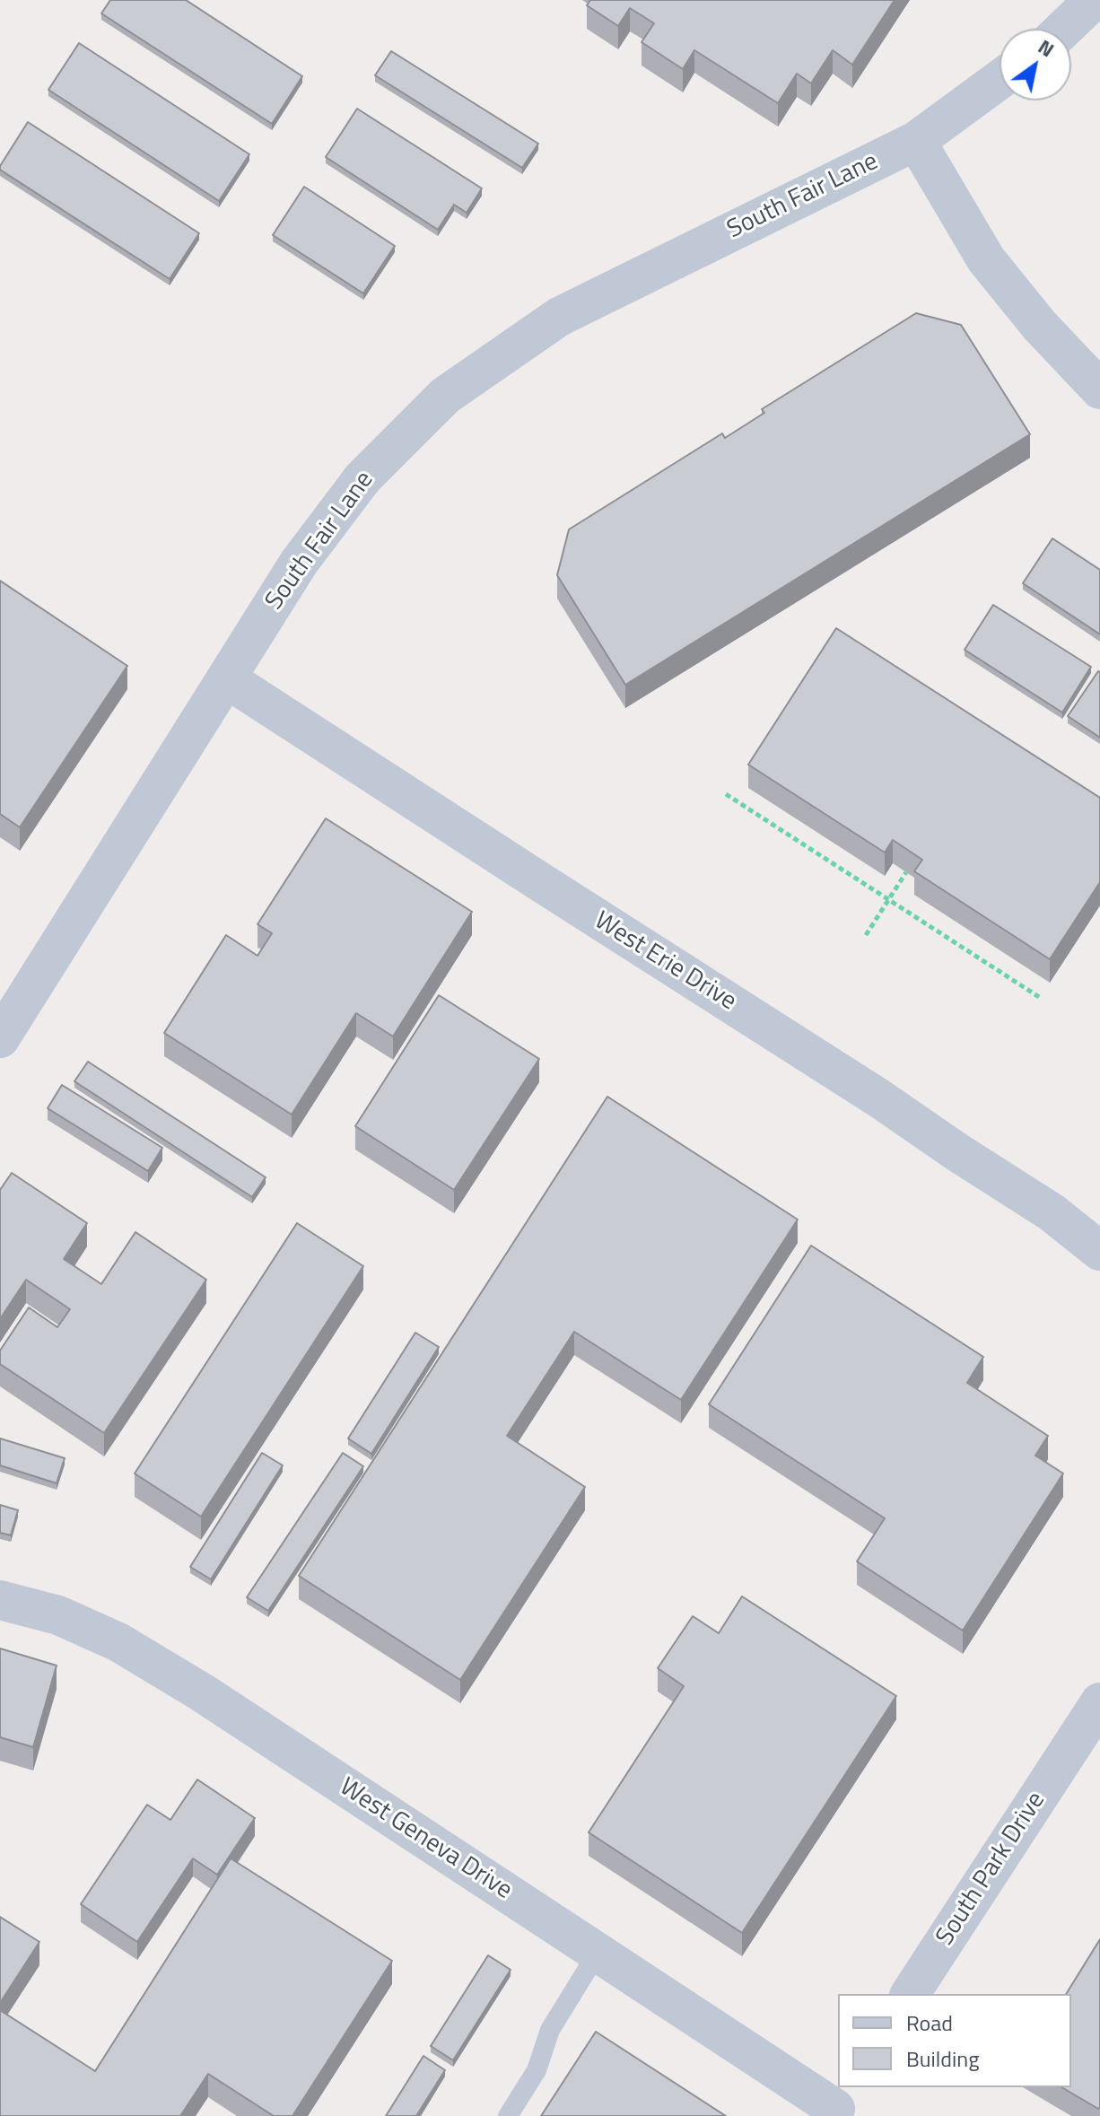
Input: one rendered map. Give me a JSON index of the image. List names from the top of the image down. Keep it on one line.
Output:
{"streets":{"street":["South Fair Lane","West Erie Drive","West Geneva Drive","South Park Drive"]},"crossings":[["South Fair Lane","West Erie Drive"]],"legend":["Road","Building"],"north":"top right"}
